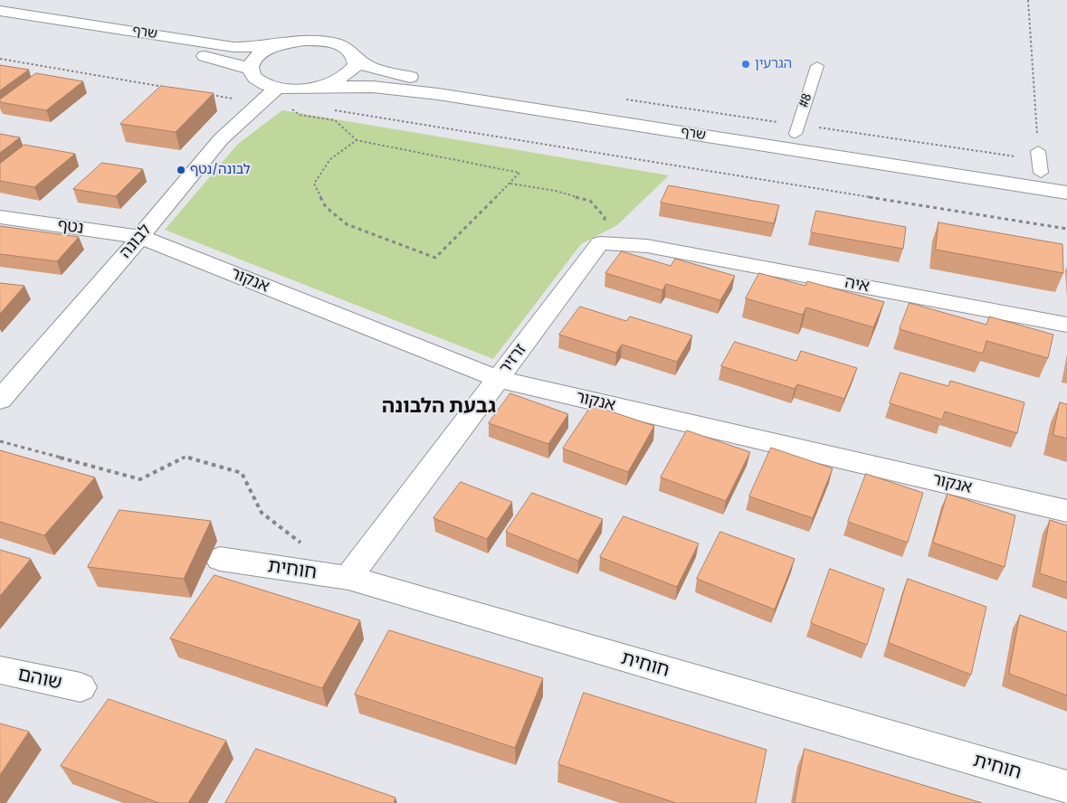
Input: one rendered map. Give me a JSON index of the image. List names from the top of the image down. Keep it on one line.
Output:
{"streets":{"street":["שרף","נטף","לבונה","אנקור","איה","זרזיר","חוחית","שוהם"],"lane":["#8"]},"crossings":[["שרף","#8"],["שרף","לבונה"],["נטף","לבונה"],["נטף","אנקור"],["לבונה","אנקור"],["אנקור","זרזיר"],["איה","זרזיר"],["זרזיר","חוחית"]],"districts":["גבעת הלבונה"],"places":["הגרעין","לבונה/נטף"]}
